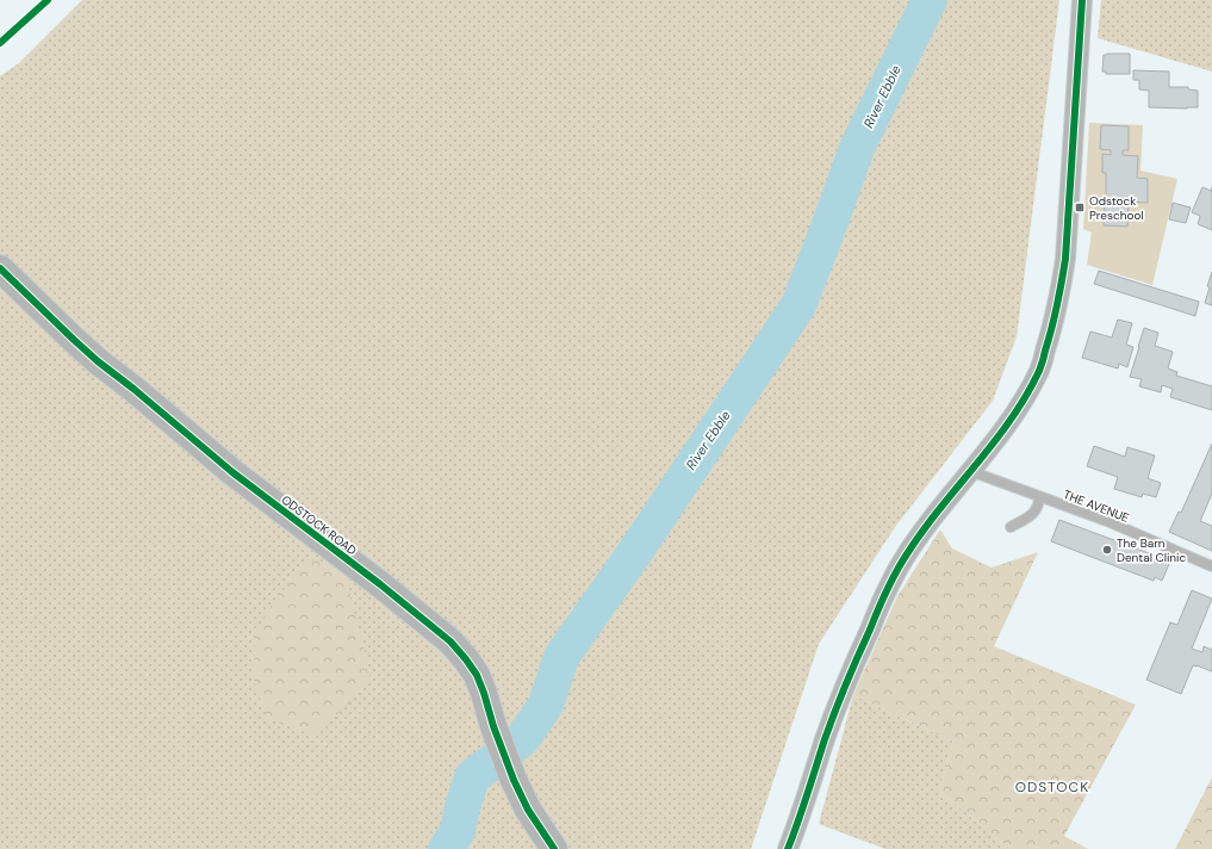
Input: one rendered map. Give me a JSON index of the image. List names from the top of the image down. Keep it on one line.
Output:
{"streets":{"street":["ODSTOCK ROAD"],"lane":["THE AVENUE"]},"districts":["ODSTOCK"],"water":["River Ebble"],"places":{"transit":["Odstock Preschool"],"other":["The Barn Dental Clinic"]}}
